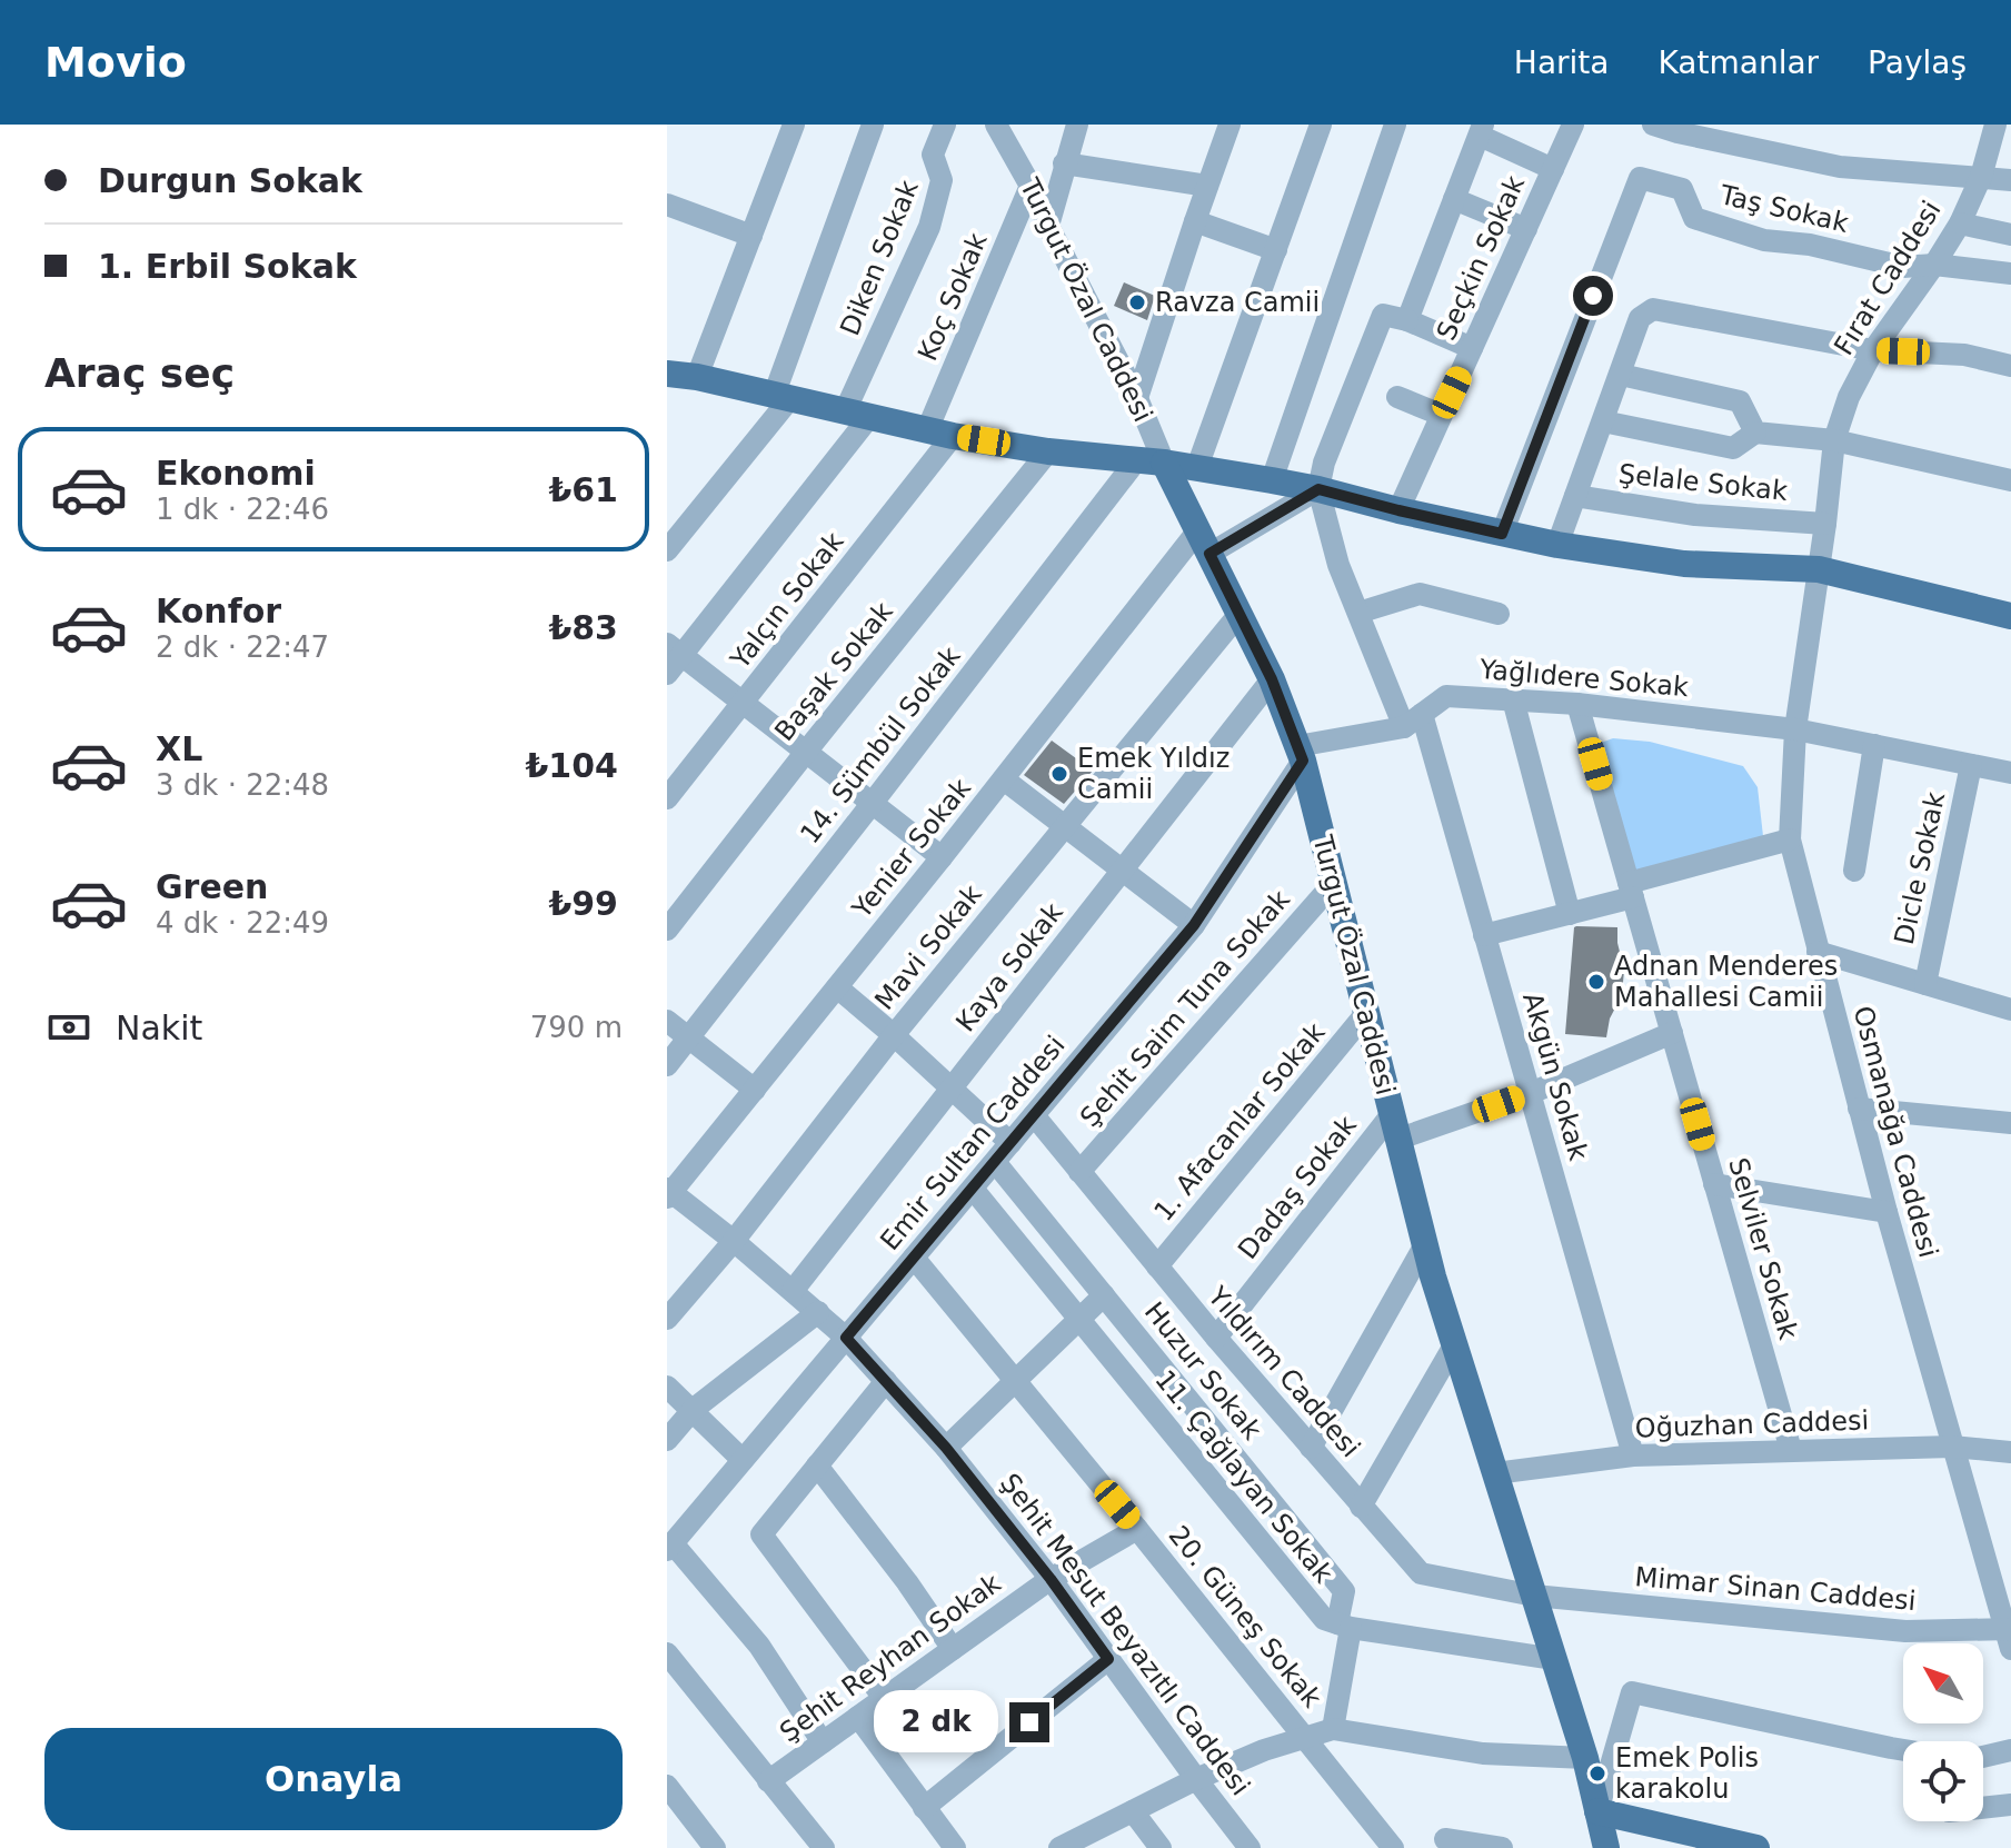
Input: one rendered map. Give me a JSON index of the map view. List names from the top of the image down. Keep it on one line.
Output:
{"streets":{"main road":["Turgut Özal Caddesi"],"street":["Taş Sokak","Diken Sokak","Seçkin Sokak","Fırat Caddesi","Koç Sokak","Şelale Sokak","Yalçın Sokak","Başak Sokak","Yağlıdere Sokak","14. Sümbül Sokak","Yenier Sokak","Dicle Sokak","Mavi Sokak","Kaya Sokak","Şehit Saim Tuna Sokak","Akgün Sokak","1. Afacanlar Sokak","Osmanağa Caddesi","Emir Sultan Caddesi","Dadaş Sokak","Selviler Sokak","Huzur Sokak","Yıldırım Caddesi","Oğuzhan Caddesi","11. Çağlayan Sokak","Mimar Sinan Caddesi","20. Güneş Sokak","Şehit Mesut Beyazıtlı Caddesi","Şehit Reyhan Sokak"]},"crossings":[["Taş Sokak","Fırat Caddesi"],["Fırat Caddesi","Şelale Sokak"],["Fırat Caddesi","Osmanağa Caddesi"],["Koç Sokak","Turgut Özal Caddesi"],["Koç Sokak","Yalçın Sokak"],["Turgut Özal Caddesi","Yağlıdere Sokak"],["Turgut Özal Caddesi","14. Sümbül Sokak"],["Turgut Özal Caddesi","Yenier Sokak"],["Turgut Özal Caddesi","Mavi Sokak"],["Turgut Özal Caddesi","Kaya Sokak"],["Turgut Özal Caddesi","Şehit Saim Tuna Sokak"],["Turgut Özal Caddesi","1. Afacanlar Sokak"],["Turgut Özal Caddesi","Emir Sultan Caddesi"],["Turgut Özal Caddesi","Dadaş Sokak"],["Turgut Özal Caddesi","Yıldırım Caddesi"],["Turgut Özal Caddesi","Oğuzhan Caddesi"],["Turgut Özal Caddesi","Mimar Sinan Caddesi"],["Yağlıdere Sokak","Dicle Sokak"],["Yağlıdere Sokak","Akgün Sokak"],["Yağlıdere Sokak","Osmanağa Caddesi"],["Yağlıdere Sokak","Emir Sultan Caddesi"],["Yağlıdere Sokak","Selviler Sokak"],["Yenier Sokak","Şehit Mesut Beyazıtlı Caddesi"],["Mavi Sokak","Şehit Mesut Beyazıtlı Caddesi"],["Kaya Sokak","Şehit Mesut Beyazıtlı Caddesi"],["Şehit Saim Tuna Sokak","Yıldırım Caddesi"],["Akgün Sokak","Oğuzhan Caddesi"],["1. Afacanlar Sokak","Yıldırım Caddesi"],["Osmanağa Caddesi","Oğuzhan Caddesi"],["Osmanağa Caddesi","Mimar Sinan Caddesi"],["Emir Sultan Caddesi","Huzur Sokak"],["Emir Sultan Caddesi","Yıldırım Caddesi"],["Emir Sultan Caddesi","11. Çağlayan Sokak"],["Emir Sultan Caddesi","20. Güneş Sokak"],["Emir Sultan Caddesi","Şehit Mesut Beyazıtlı Caddesi"],["Dadaş Sokak","Yıldırım Caddesi"],["Selviler Sokak","Oğuzhan Caddesi"],["Huzur Sokak","11. Çağlayan Sokak"],["Yıldırım Caddesi","Mimar Sinan Caddesi"],["20. Güneş Sokak","Şehit Reyhan Sokak"],["Şehit Mesut Beyazıtlı Caddesi","Şehit Reyhan Sokak"]],"places":["Ravza Camii","Emek Yıldız Camii","Adnan Menderes Mahallesi Camii","Emek Polis karakolu"],"north":"top left","page":{"header":"Movio","nav":["Harita","Katmanlar","Paylaş"],"banner":["Durgun Sokak","1. Erbil Sokak"],"heading":"Araç seç","list":[{"name":"Ekonomi","note":"1 dk · 22:46","value":"₺61"},{"name":"Konfor","note":"2 dk · 22:47","value":"₺83"},{"name":"XL","note":"3 dk · 22:48","value":"₺104"},{"name":"Green","note":"4 dk · 22:49","value":"₺99"}],"pay":["Nakit","790 m"],"bubble":"2 dk","buttons":"Onayla"}}
